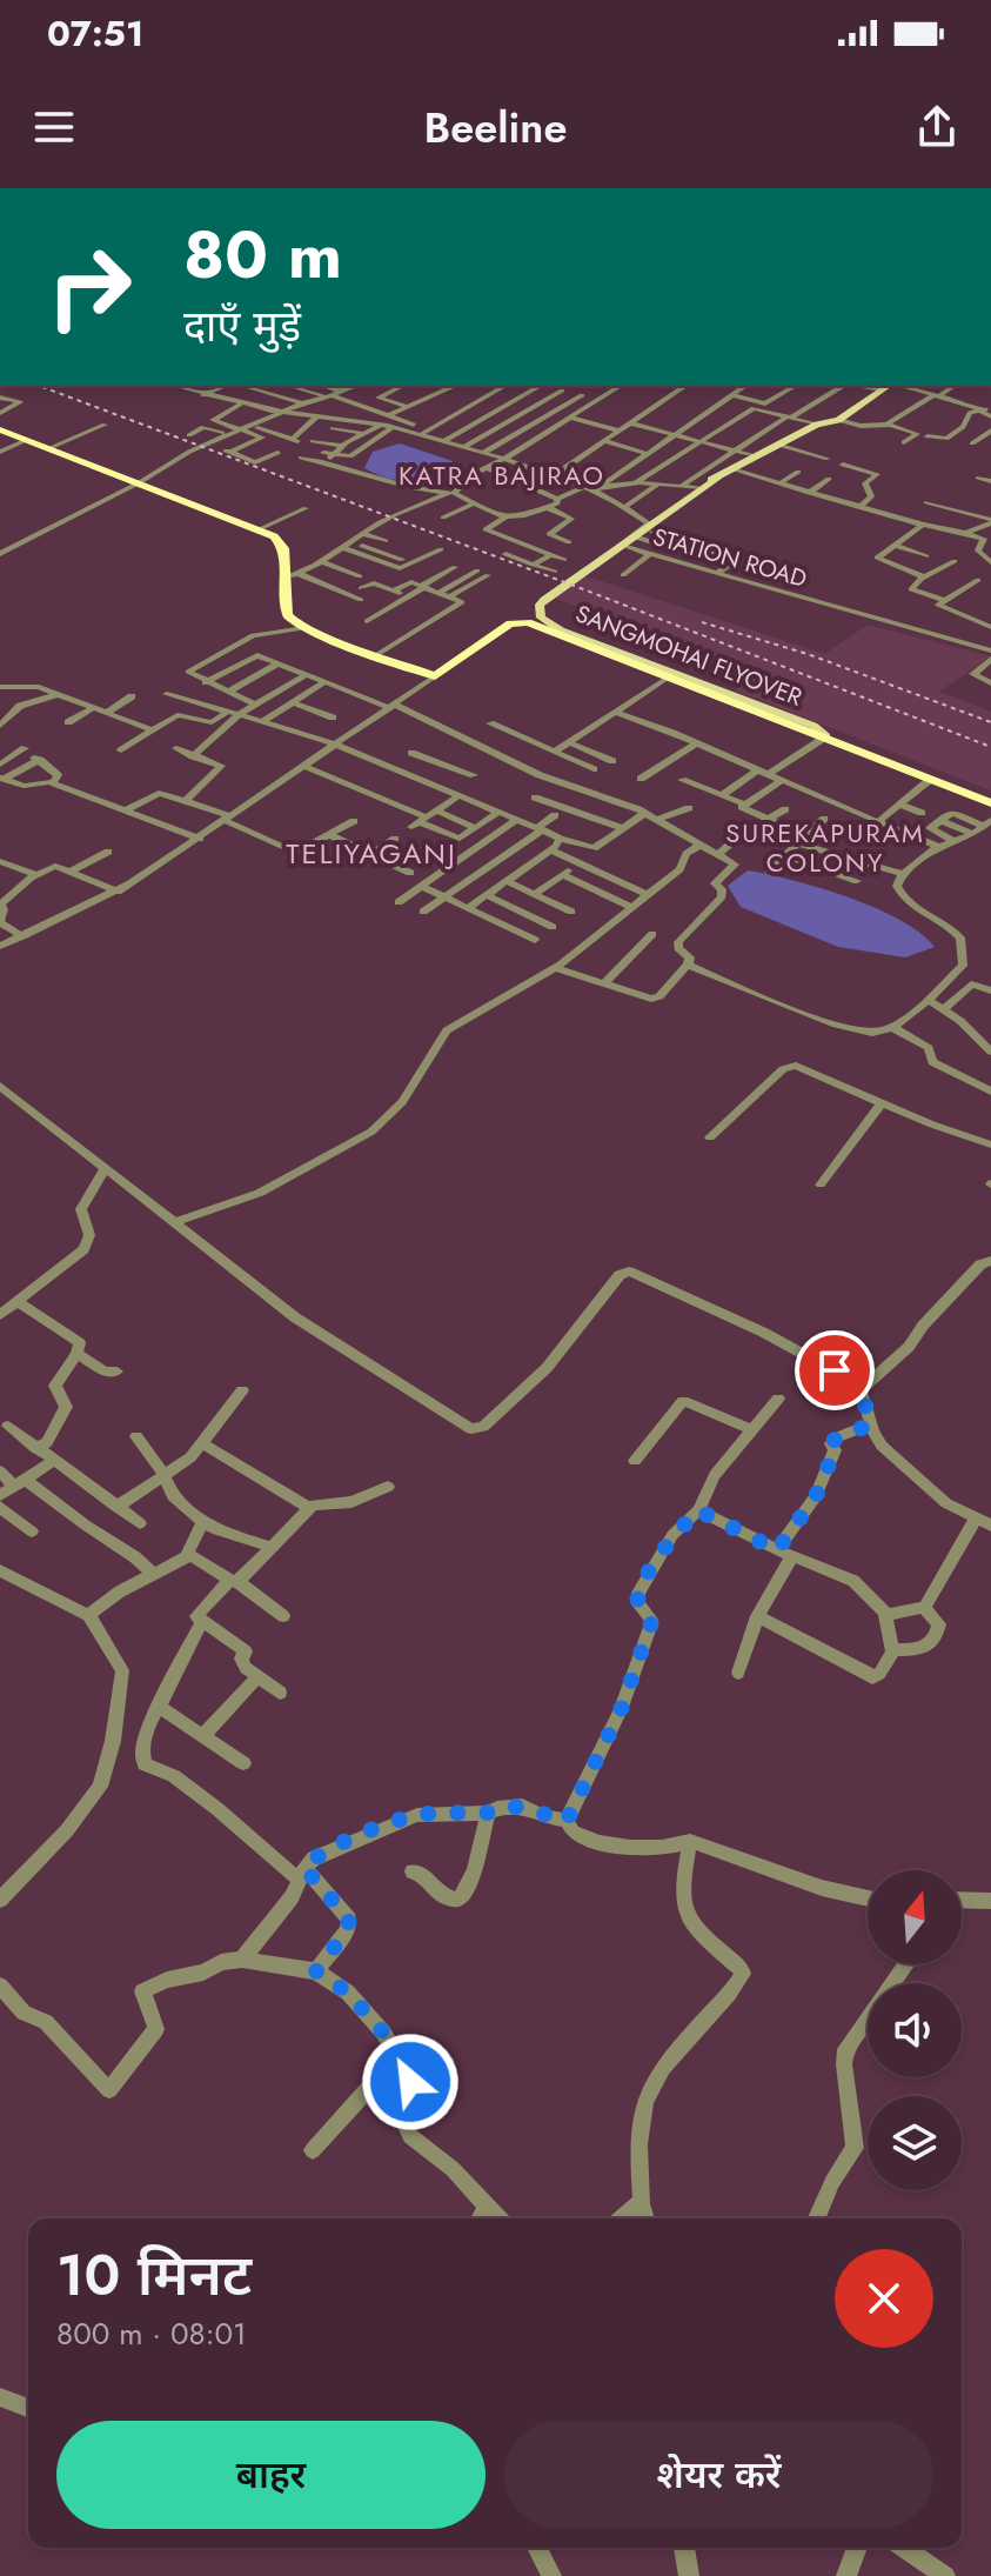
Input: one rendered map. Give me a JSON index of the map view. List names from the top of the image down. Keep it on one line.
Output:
{"streets":{"main road":["SANGMOHAI FLYOVER"],"street":["STATION ROAD"]},"crossings":[["STATION ROAD","SANGMOHAI FLYOVER"]],"districts":["KATRA BAJIRAO","SUREKAPURAM COLONY","TELIYAGANJ"],"north":"top","page":{"status":"07:51","header":"Beeline","turn":["80 m","दाएँ मुड़ें"],"heading":["10 मिनट","800 m · 08:01"],"buttons":["बाहर","शेयर करें"]}}
